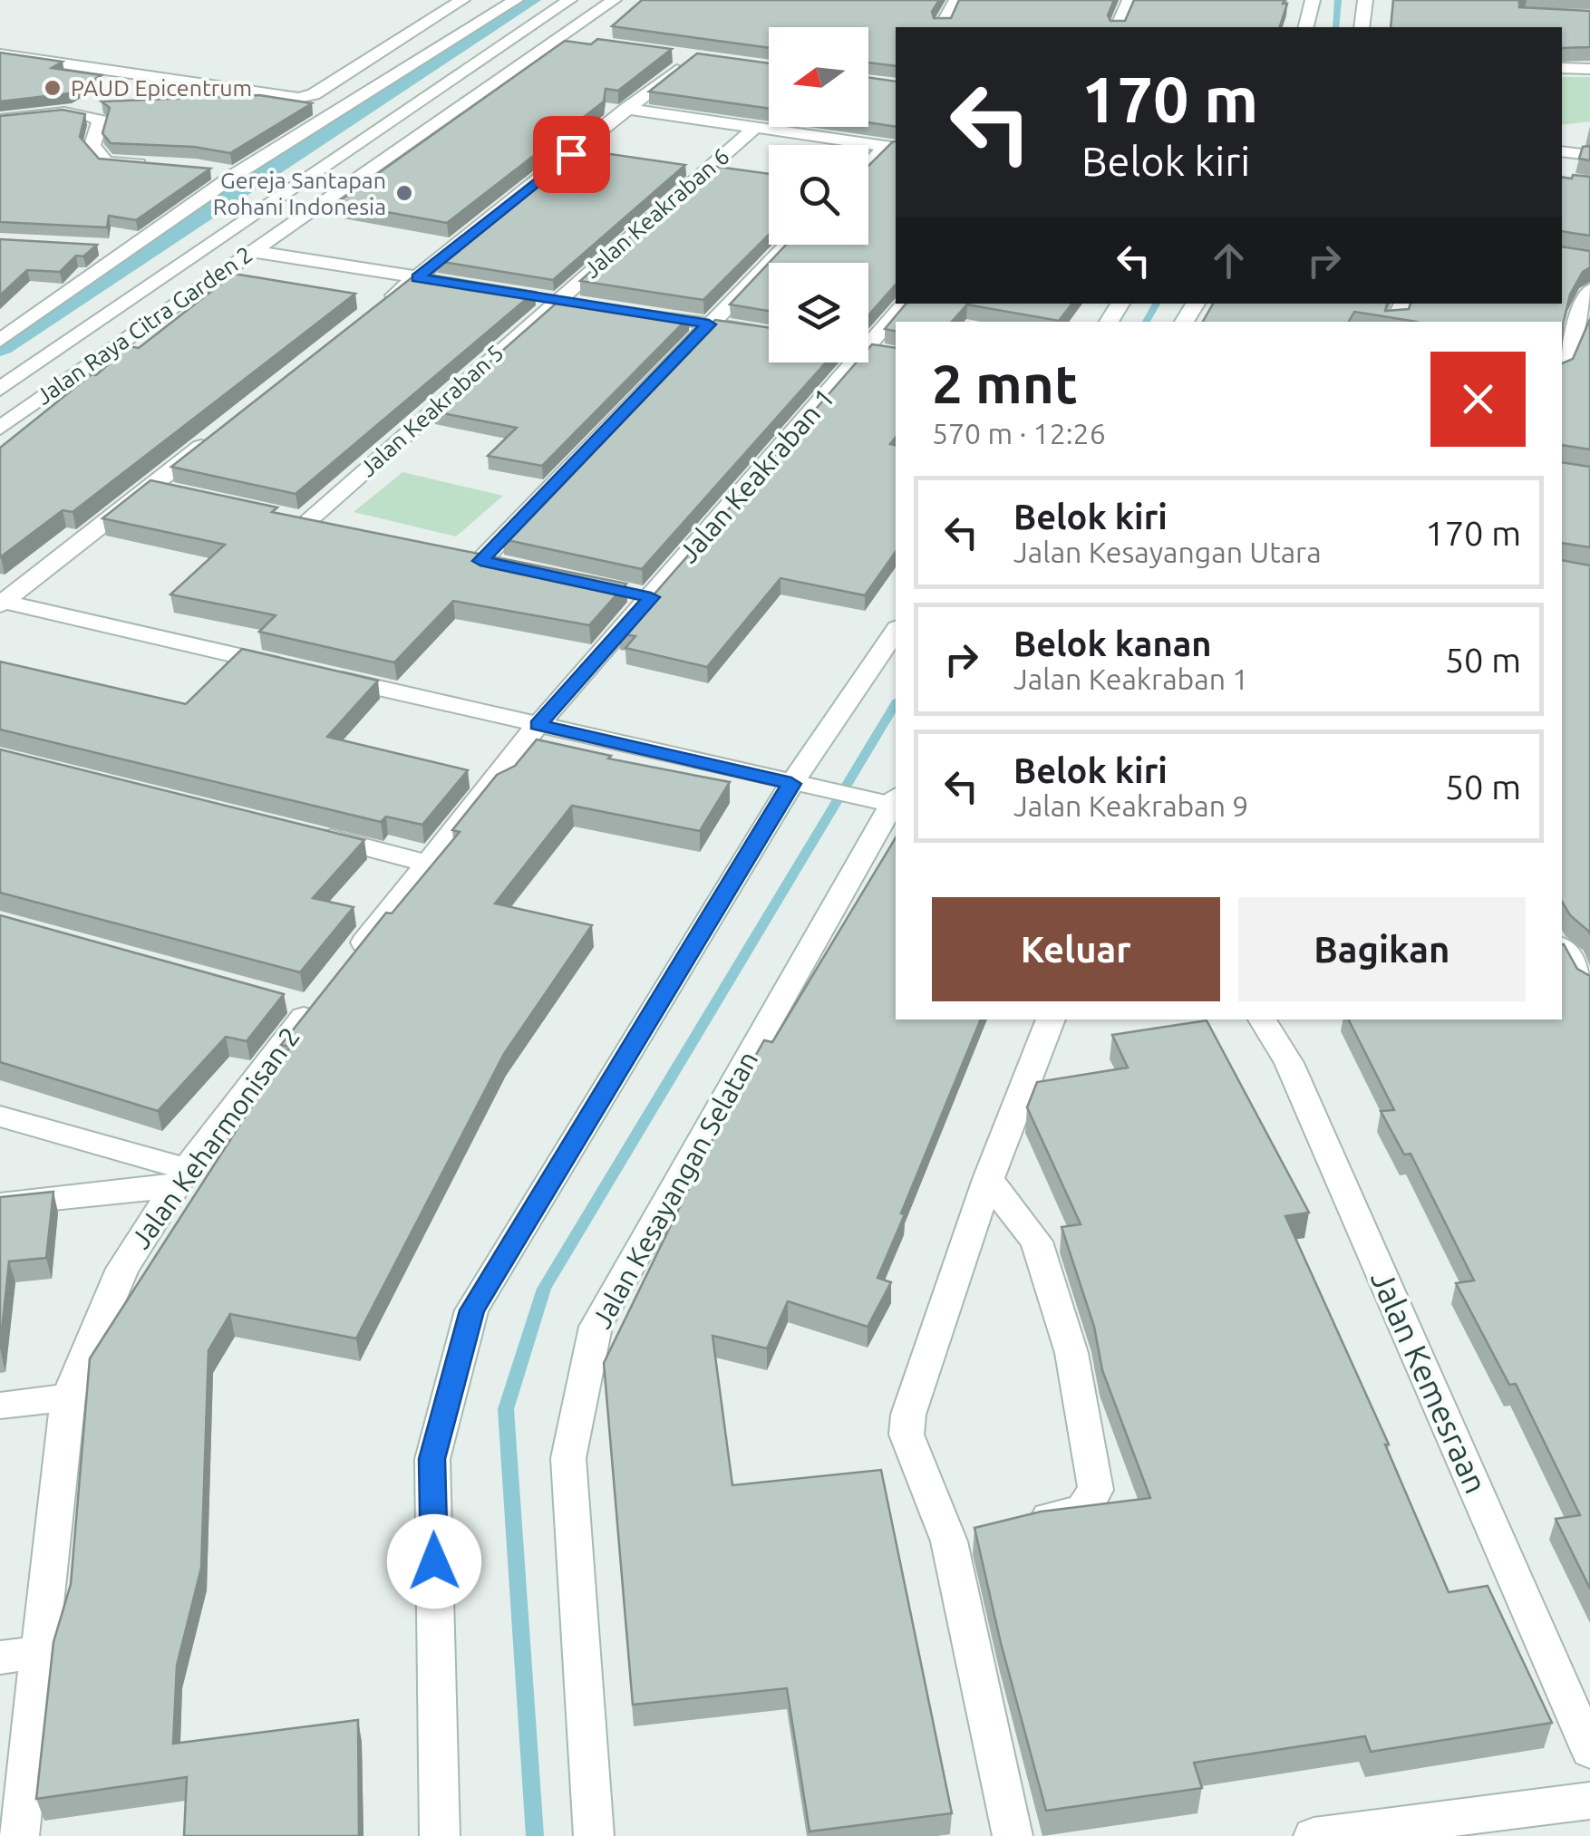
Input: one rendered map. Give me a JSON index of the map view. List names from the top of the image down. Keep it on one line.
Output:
{"streets":{"street":["Jalan Keakraban 6","Jalan Raya Citra Garden 2","Jalan Keakraban 5","Jalan Keakraban 1","Jalan Keharmonisan 2","Jalan Kesayangan Selatan","Jalan Kemesraan"]},"crossings":[["Jalan Keakraban 6","Jalan Keakraban 5"]],"places":["PAUD Epicentrum","Gereja Santapan Rohani Indonesia"],"north":"left","page":{"turn":["170 m","Belok kiri"],"heading":["2 mnt","570 m · 12:26"],"list":[{"name":"Belok kiri","note":"Jalan Kesayangan Utara","value":"170 m"},{"name":"Belok kanan","note":"Jalan Keakraban 1","value":"50 m"},{"name":"Belok kiri","note":"Jalan Keakraban 9","value":"50 m"}],"buttons":["Keluar","Bagikan"]}}
